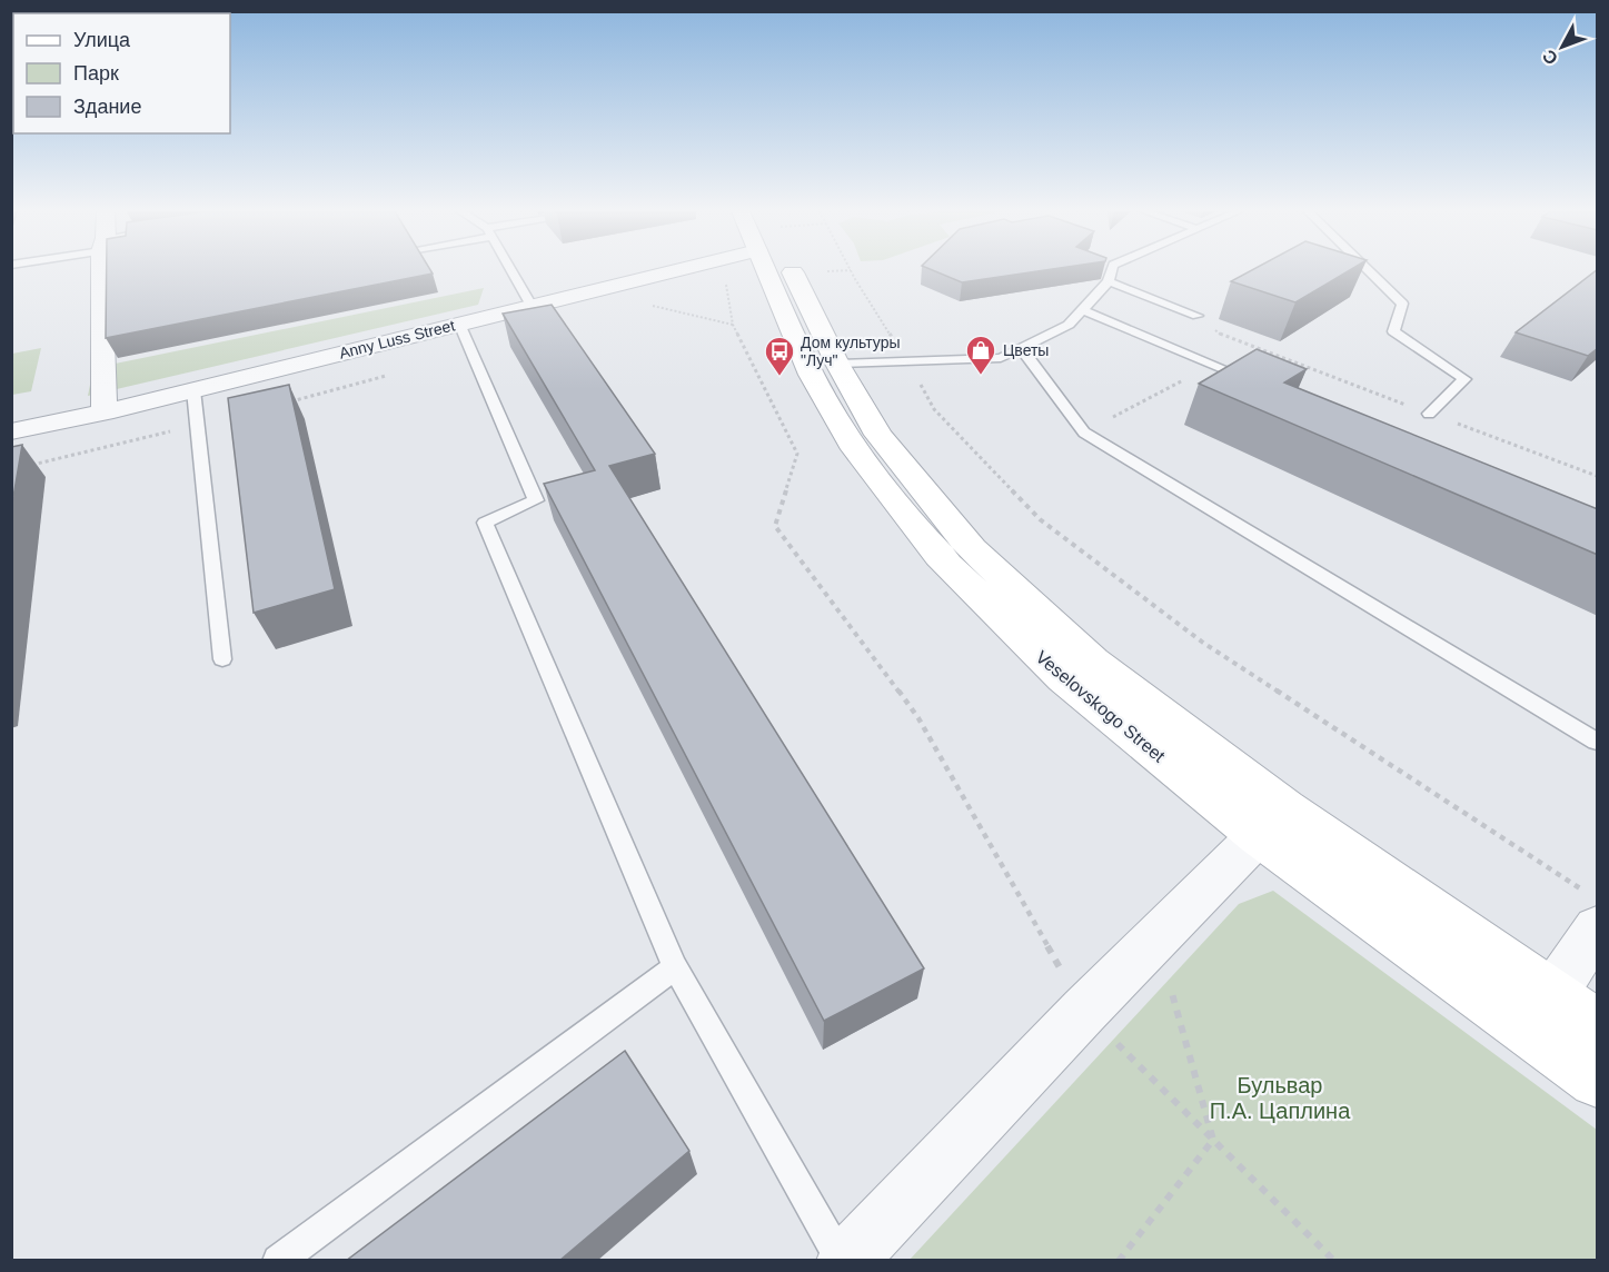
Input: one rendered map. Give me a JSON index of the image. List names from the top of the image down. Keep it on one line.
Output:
{"streets":{"main road":["Veselovskogo Street"],"street":["Anny Luss Street"]},"parks":["Бульвар П.А. Цаплина"],"places":{"shop":["Цветы"],"bus stop":["Дом культуры \"Луч\""]},"legend":["Улица","Парк","Здание"],"north":"bottom left"}
